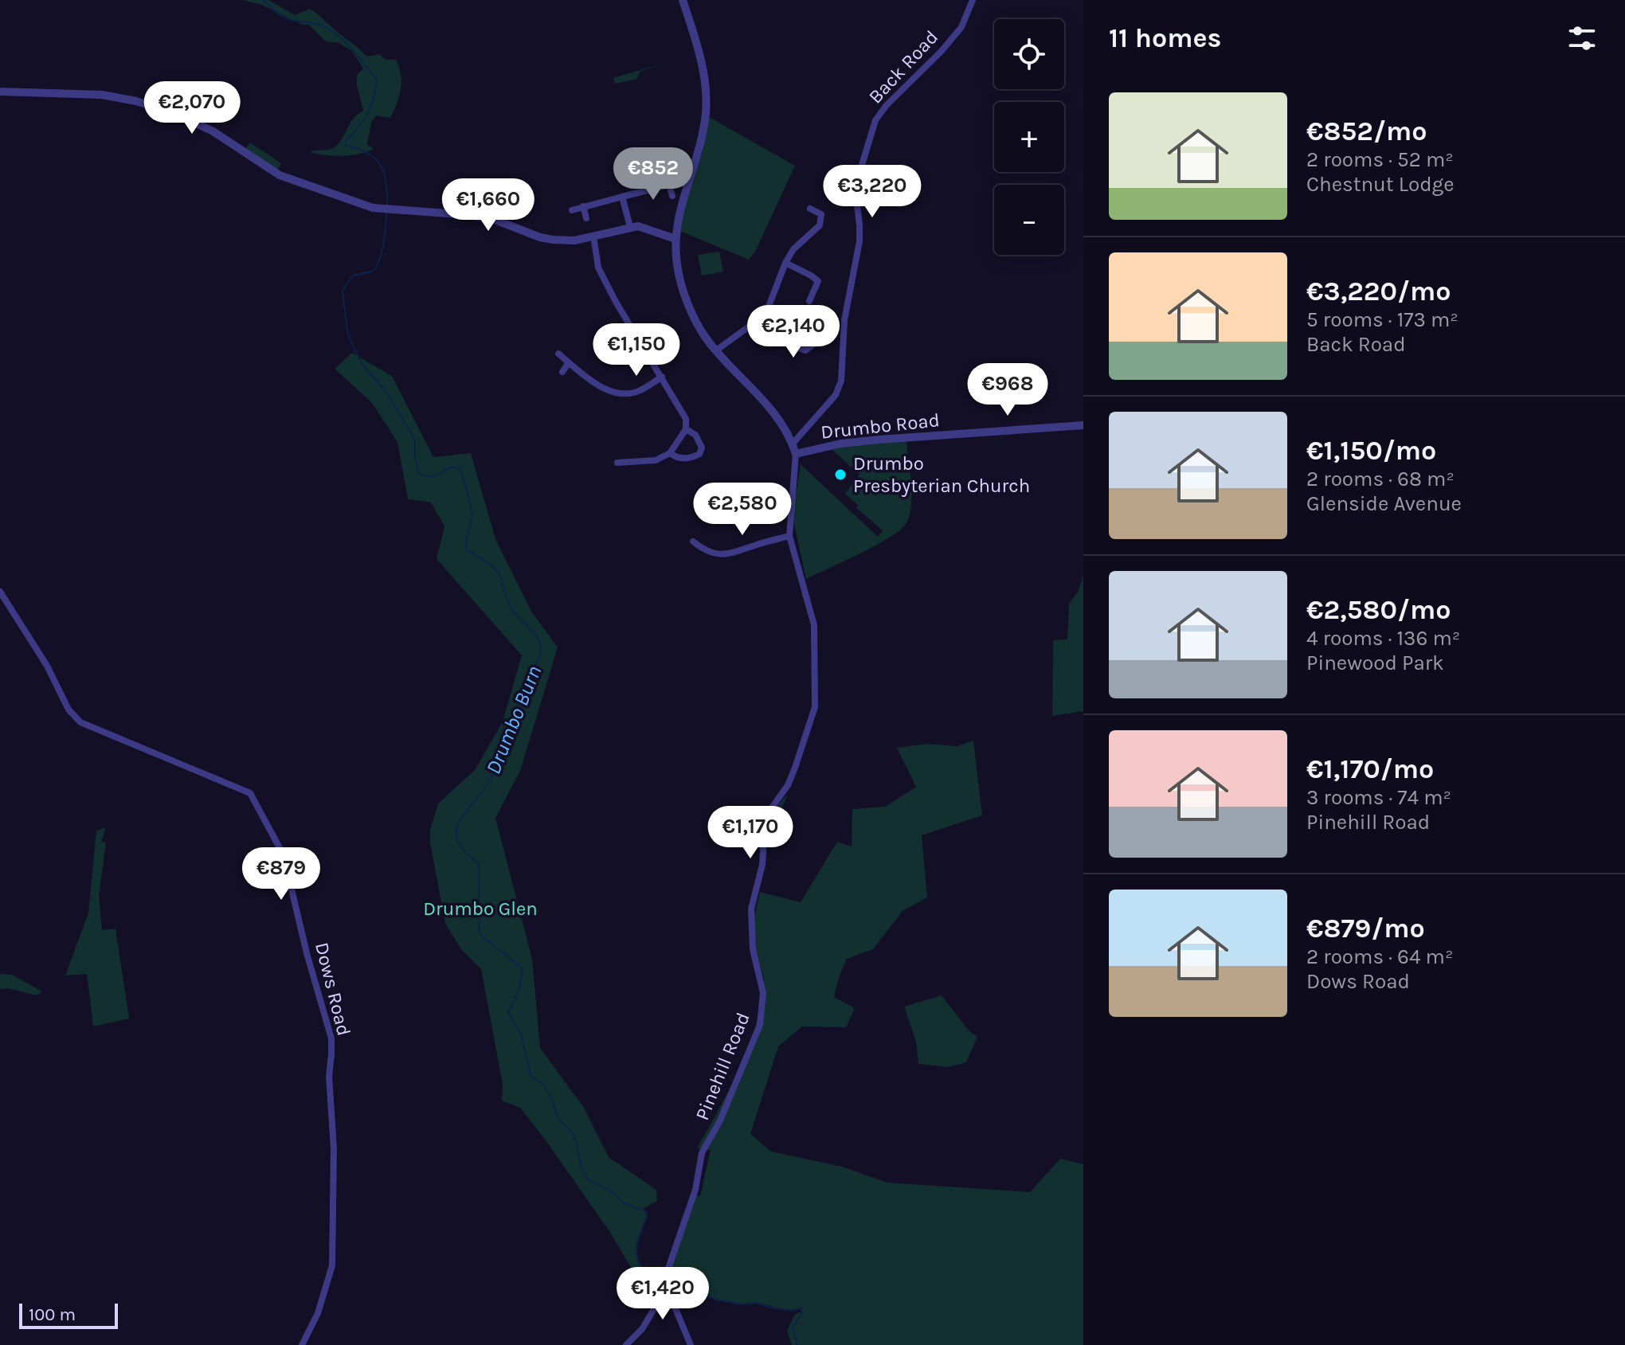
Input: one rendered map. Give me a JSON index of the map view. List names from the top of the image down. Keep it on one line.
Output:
{"streets":{"street":["Back Road","Drumbo Road","Dows Road","Pinehill Road"]},"crossings":[["Drumbo Road","Pinehill Road"]],"water":["Drumbo Burn"],"parks":["Drumbo Glen"],"places":["Drumbo Presbyterian Church"],"scale_bar":"100 m","page":{"heading":"11 homes","map_buttons":["+","−"],"list":[{"name":"€852/mo","note":"2 rooms · 52 m² · Chestnut Lodge"},{"name":"€3,220/mo","note":"5 rooms · 173 m² · Back Road"},{"name":"€1,150/mo","note":"2 rooms · 68 m² · Glenside Avenue"},{"name":"€2,580/mo","note":"4 rooms · 136 m² · Pinewood Park"},{"name":"€1,170/mo","note":"3 rooms · 74 m² · Pinehill Road"},{"name":"€879/mo","note":"2 rooms · 64 m² · Dows Road"}],"price":["€2,070","€852","€3,220","€1,660","€2,140","€1,150","€968","€2,580","€1,170","€879","€1,420"],"scale":"100 m"}}
